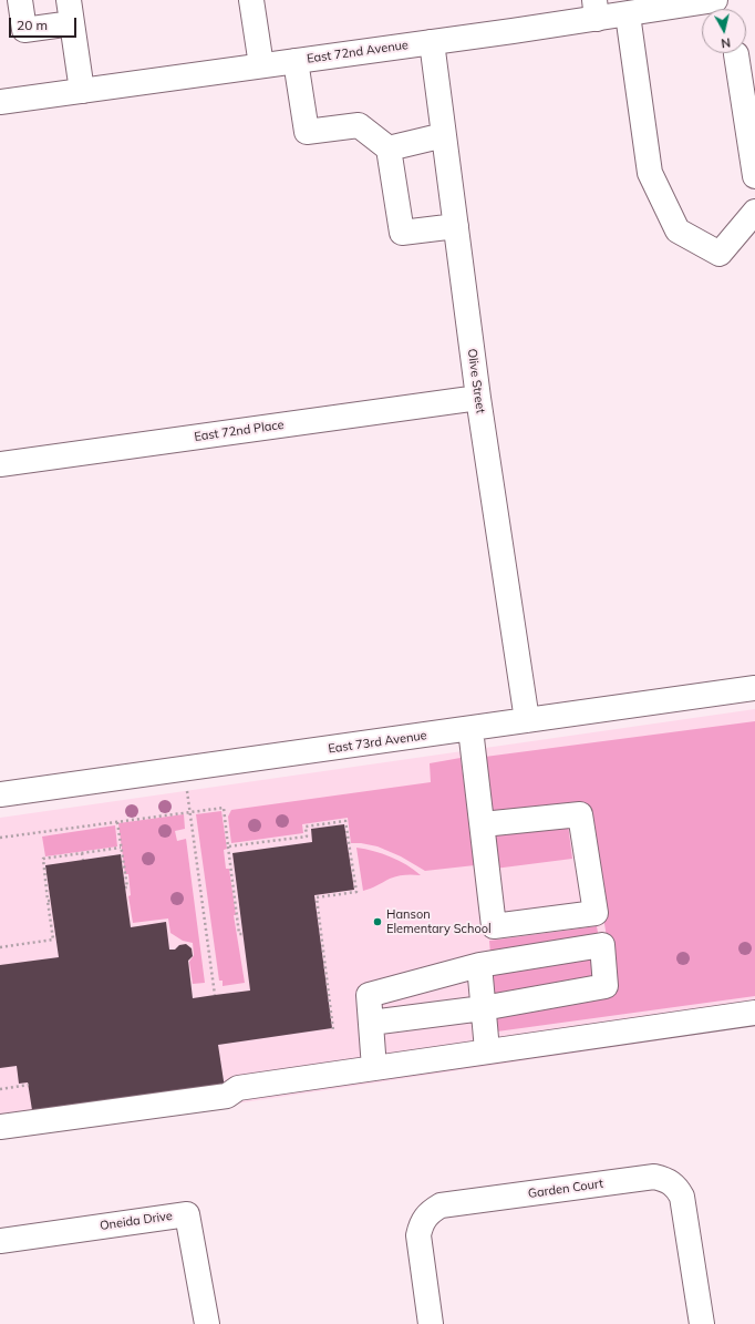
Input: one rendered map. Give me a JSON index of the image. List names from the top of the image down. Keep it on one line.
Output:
{"streets":{"street":["East 72nd Avenue","Olive Street","East 72nd Place","East 73rd Avenue","Garden Court","Oneida Drive"]},"crossings":[["East 72nd Avenue","Olive Street"],["Olive Street","East 72nd Place"],["Olive Street","East 73rd Avenue"]],"places":["Hanson Elementary School"],"scale_bar":"20 m","north":"bottom"}
